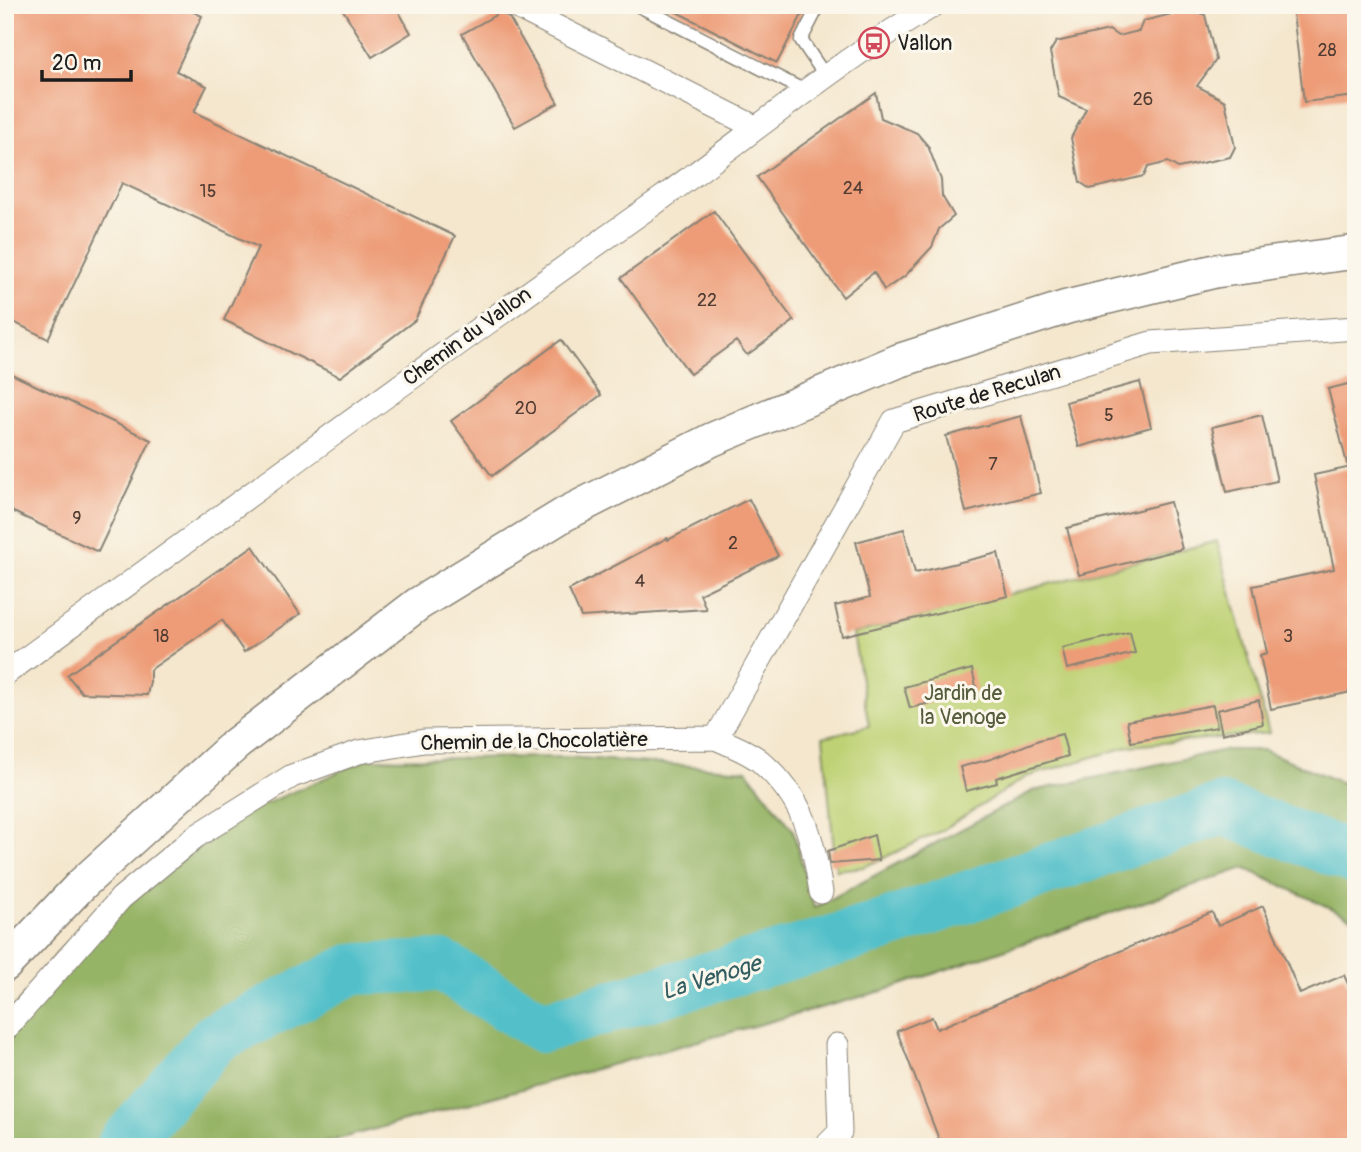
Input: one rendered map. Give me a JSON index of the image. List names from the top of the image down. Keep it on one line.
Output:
{"streets":{"street":["Chemin du Vallon","Route de Reculan","Chemin de la Chocolatière"]},"crossings":[["Route de Reculan","Chemin de la Chocolatière"]],"water":["La Venoge"],"parks":["Jardin de la Venoge"],"places":{"bus stop":["Vallon"]},"house_numbers":["28","26","24","15","22","20","5","7","9","2","4","18","3"],"scale_bar":"20 m"}
